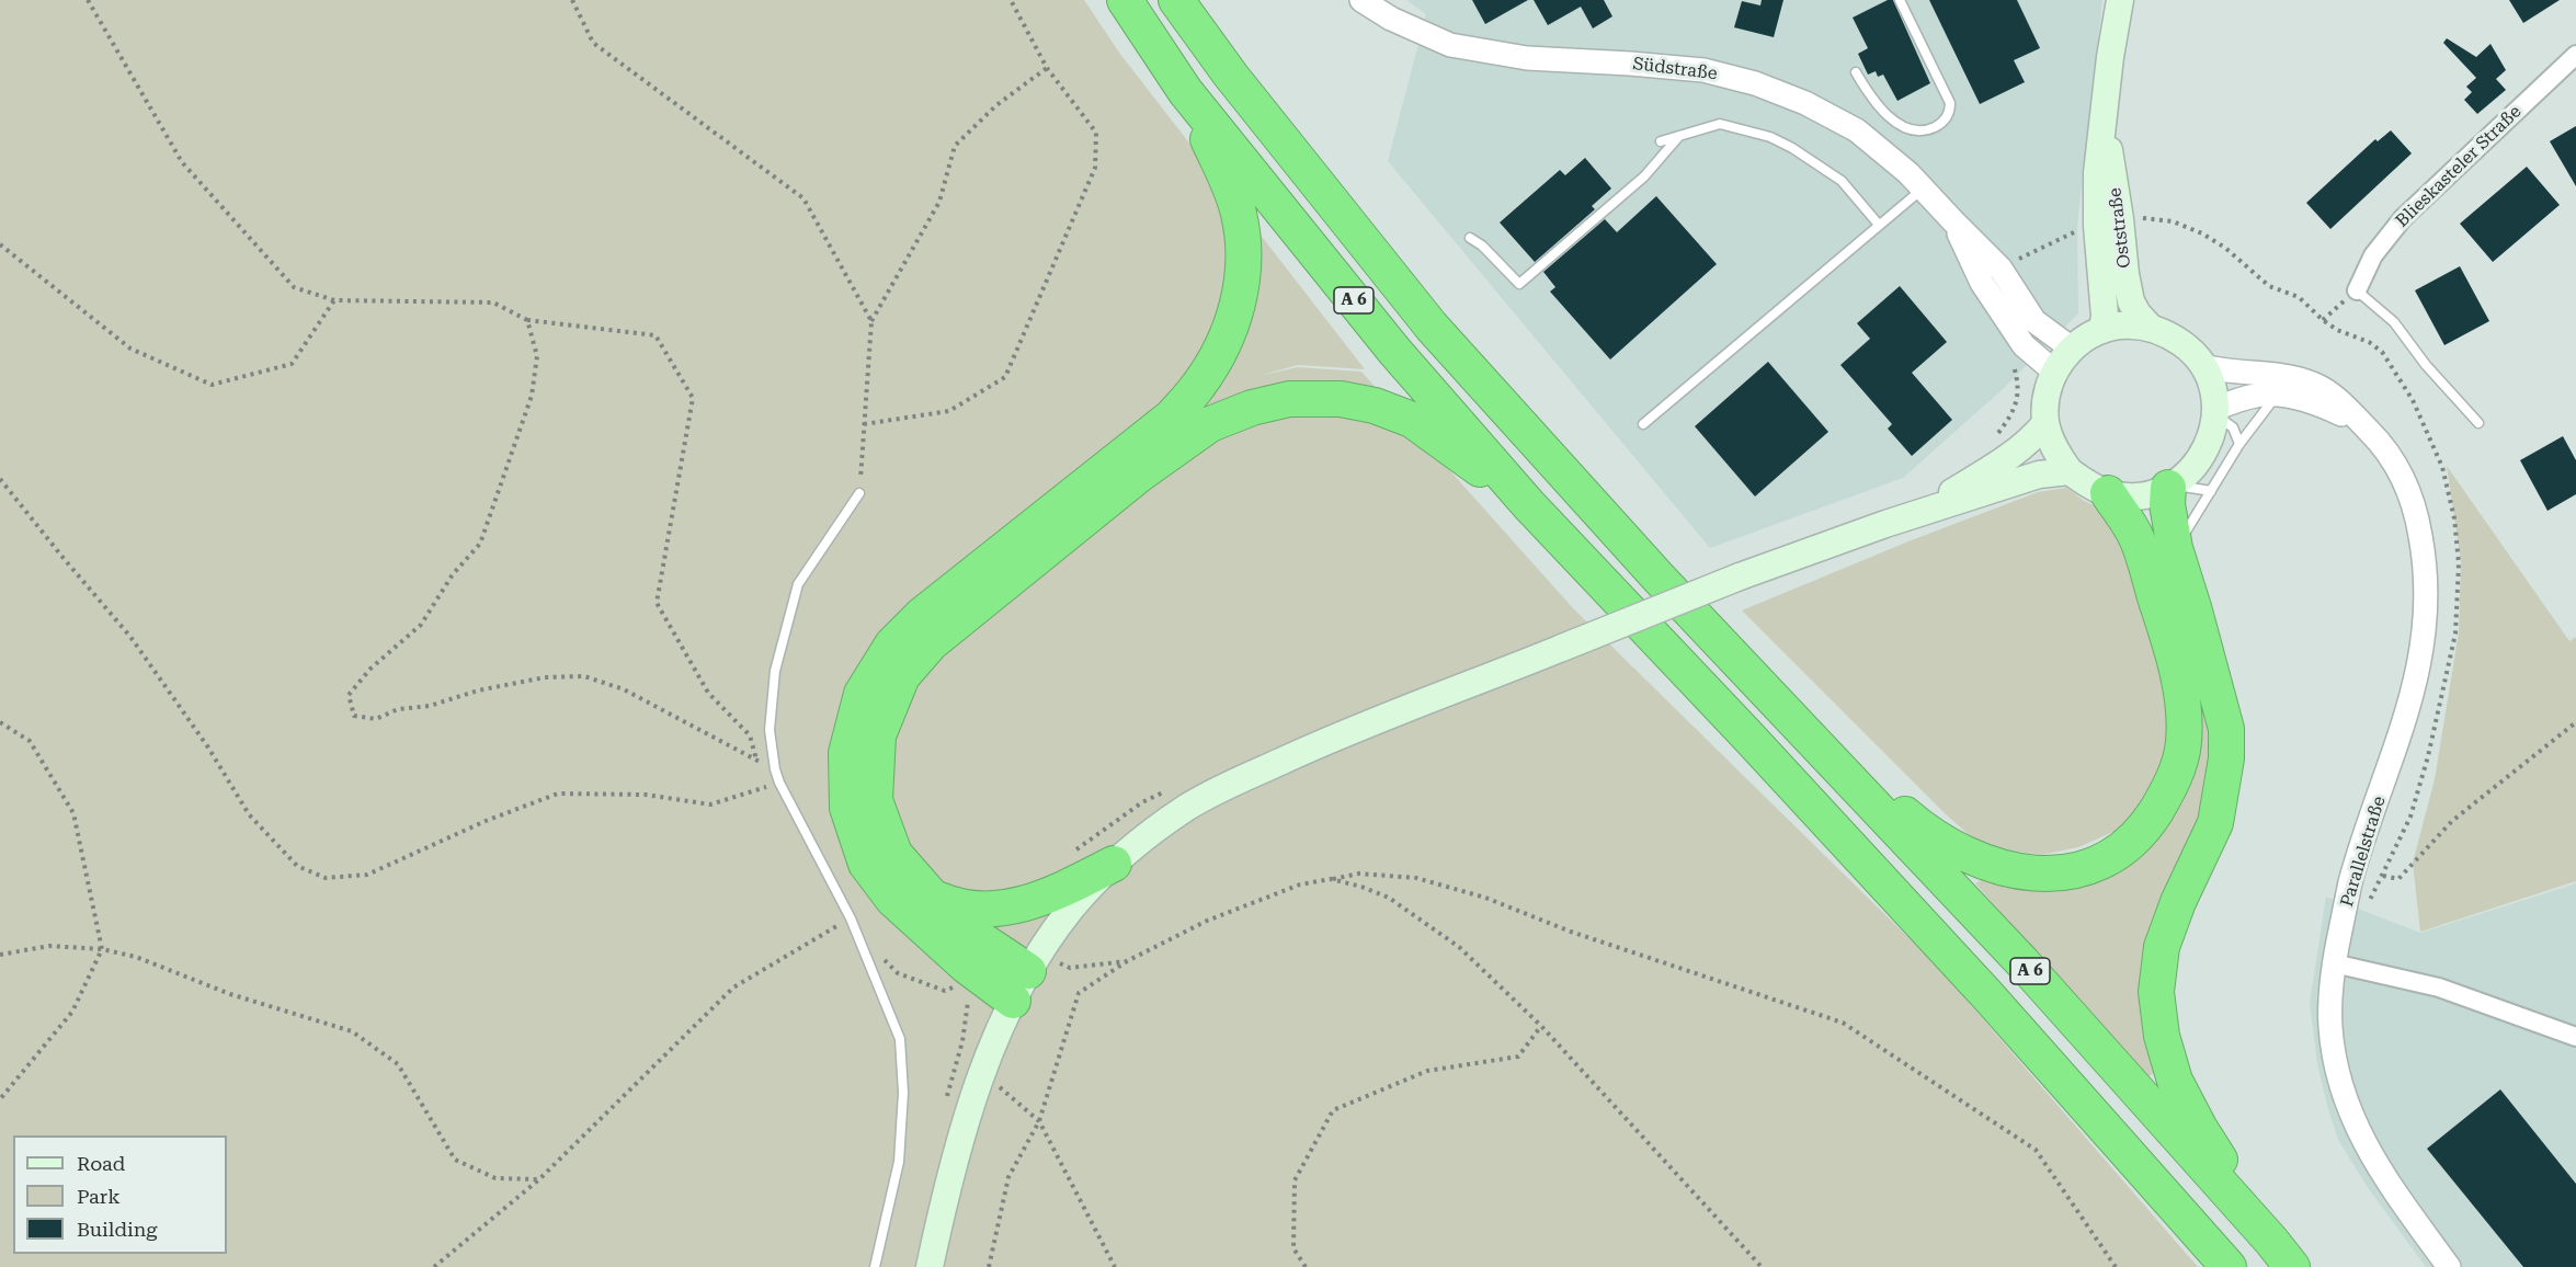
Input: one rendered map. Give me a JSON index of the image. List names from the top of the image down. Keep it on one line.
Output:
{"streets":{"highway":["A 6"],"main road":["Oststraße"],"street":["Südstraße","Blieskasteler Straße","Parallelstraße"]},"crossings":[["Südstraße","Oststraße"],["Südstraße","Parallelstraße"],["Oststraße","Parallelstraße"]],"legend":["Road","Park","Building"]}
